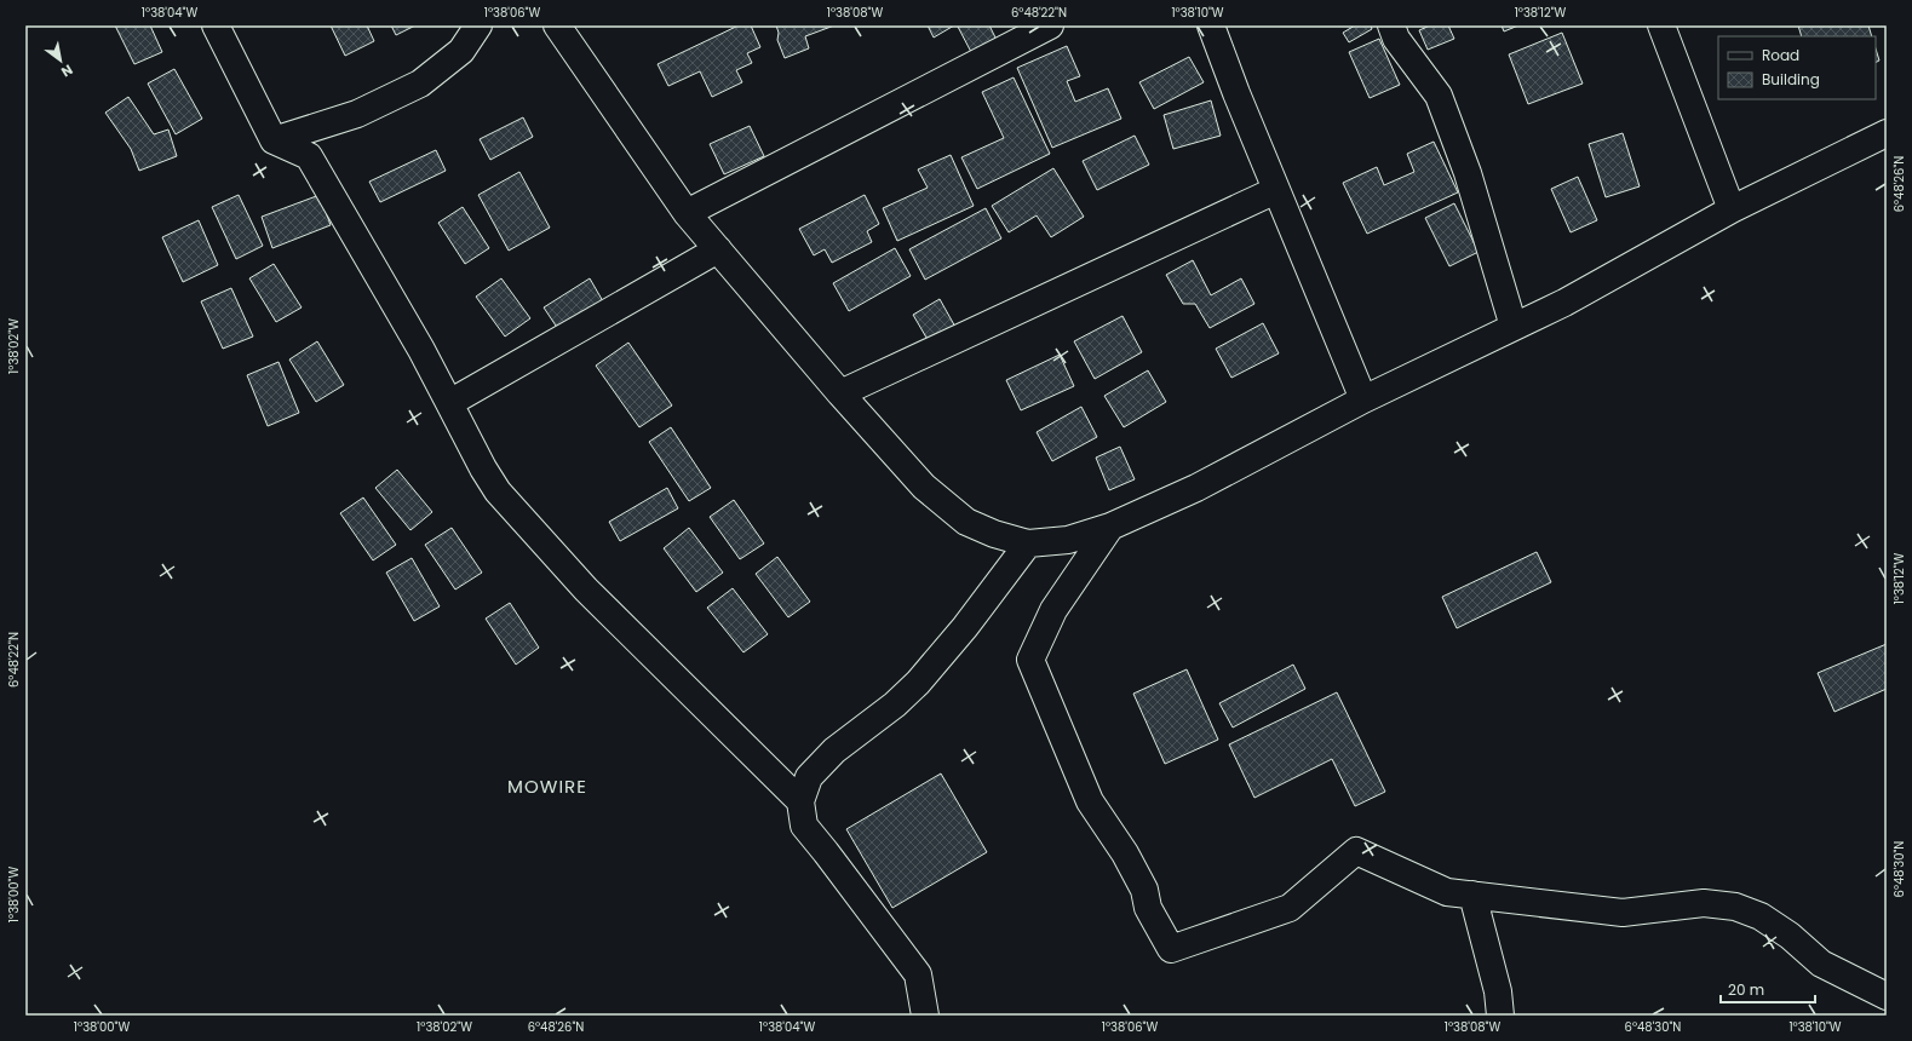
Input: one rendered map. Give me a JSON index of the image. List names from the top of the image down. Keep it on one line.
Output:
{"districts":["MOWIRE"],"legend":["Road","Building"],"scale_bar":"20 m","north":"bottom right","coordinates":["1°38'04\"W","1°38'06\"W","1°38'08\"W","6°48'22\"N","1°38'10\"W","1°38'12\"W","6°48'26\"N","1°38'02\"W","6°48'30\"N","1°38'00\"W"]}
